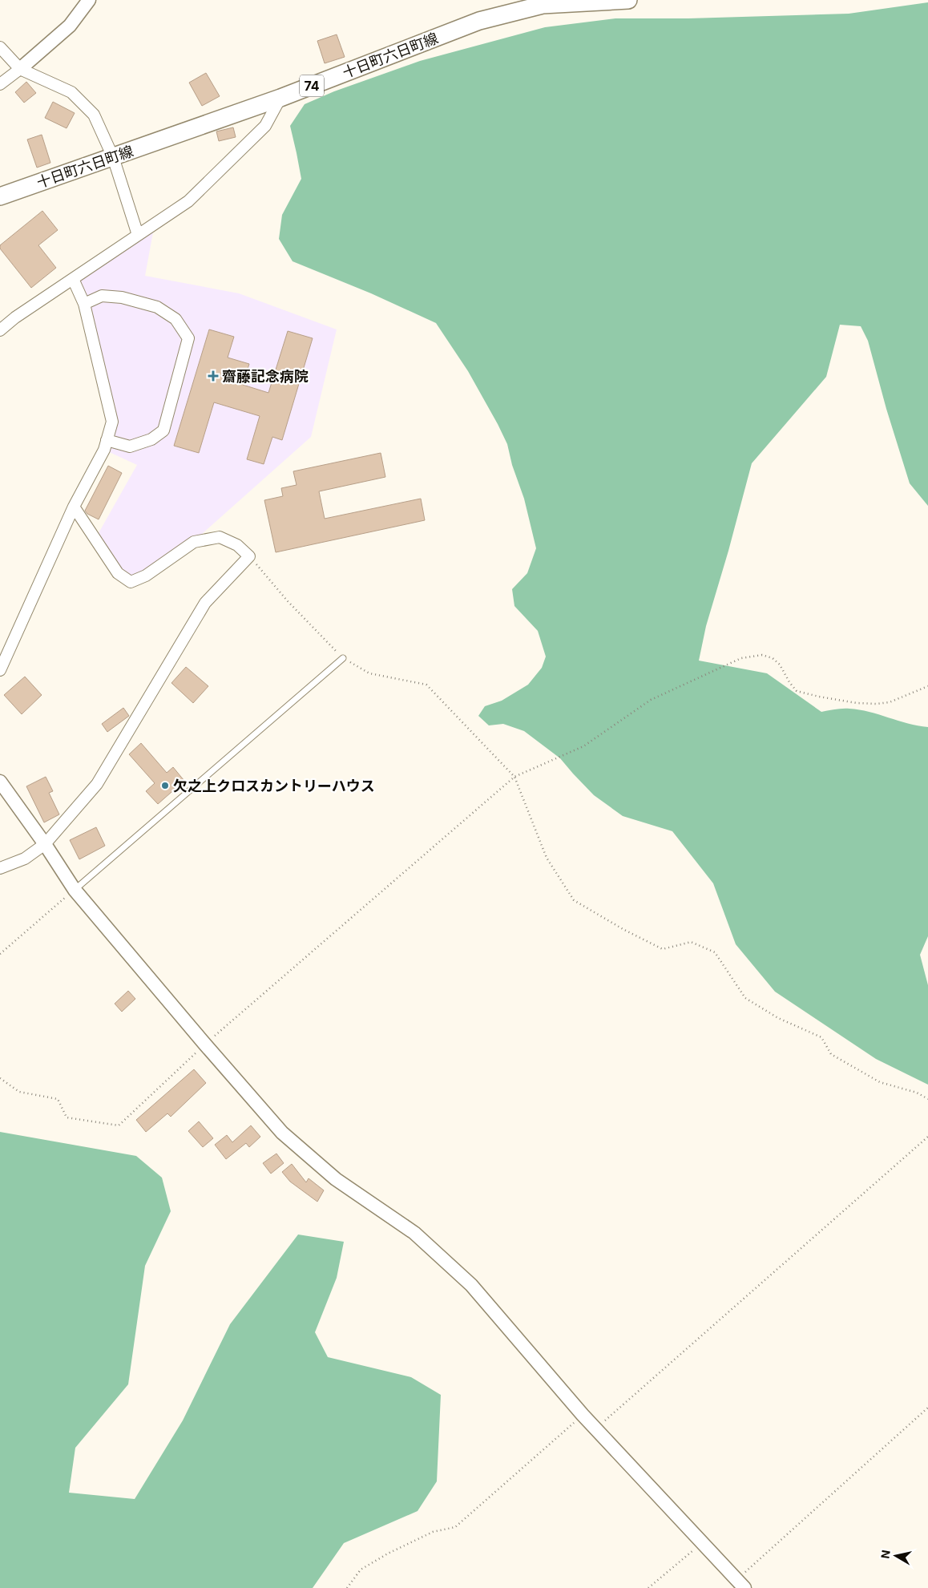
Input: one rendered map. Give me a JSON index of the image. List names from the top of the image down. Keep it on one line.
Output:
{"streets":{"main road":["十日町六日町線","74"]},"places":{"health":["齋藤記念病院"],"other":["欠之上クロスカントリーハウス"]},"north":"left"}
